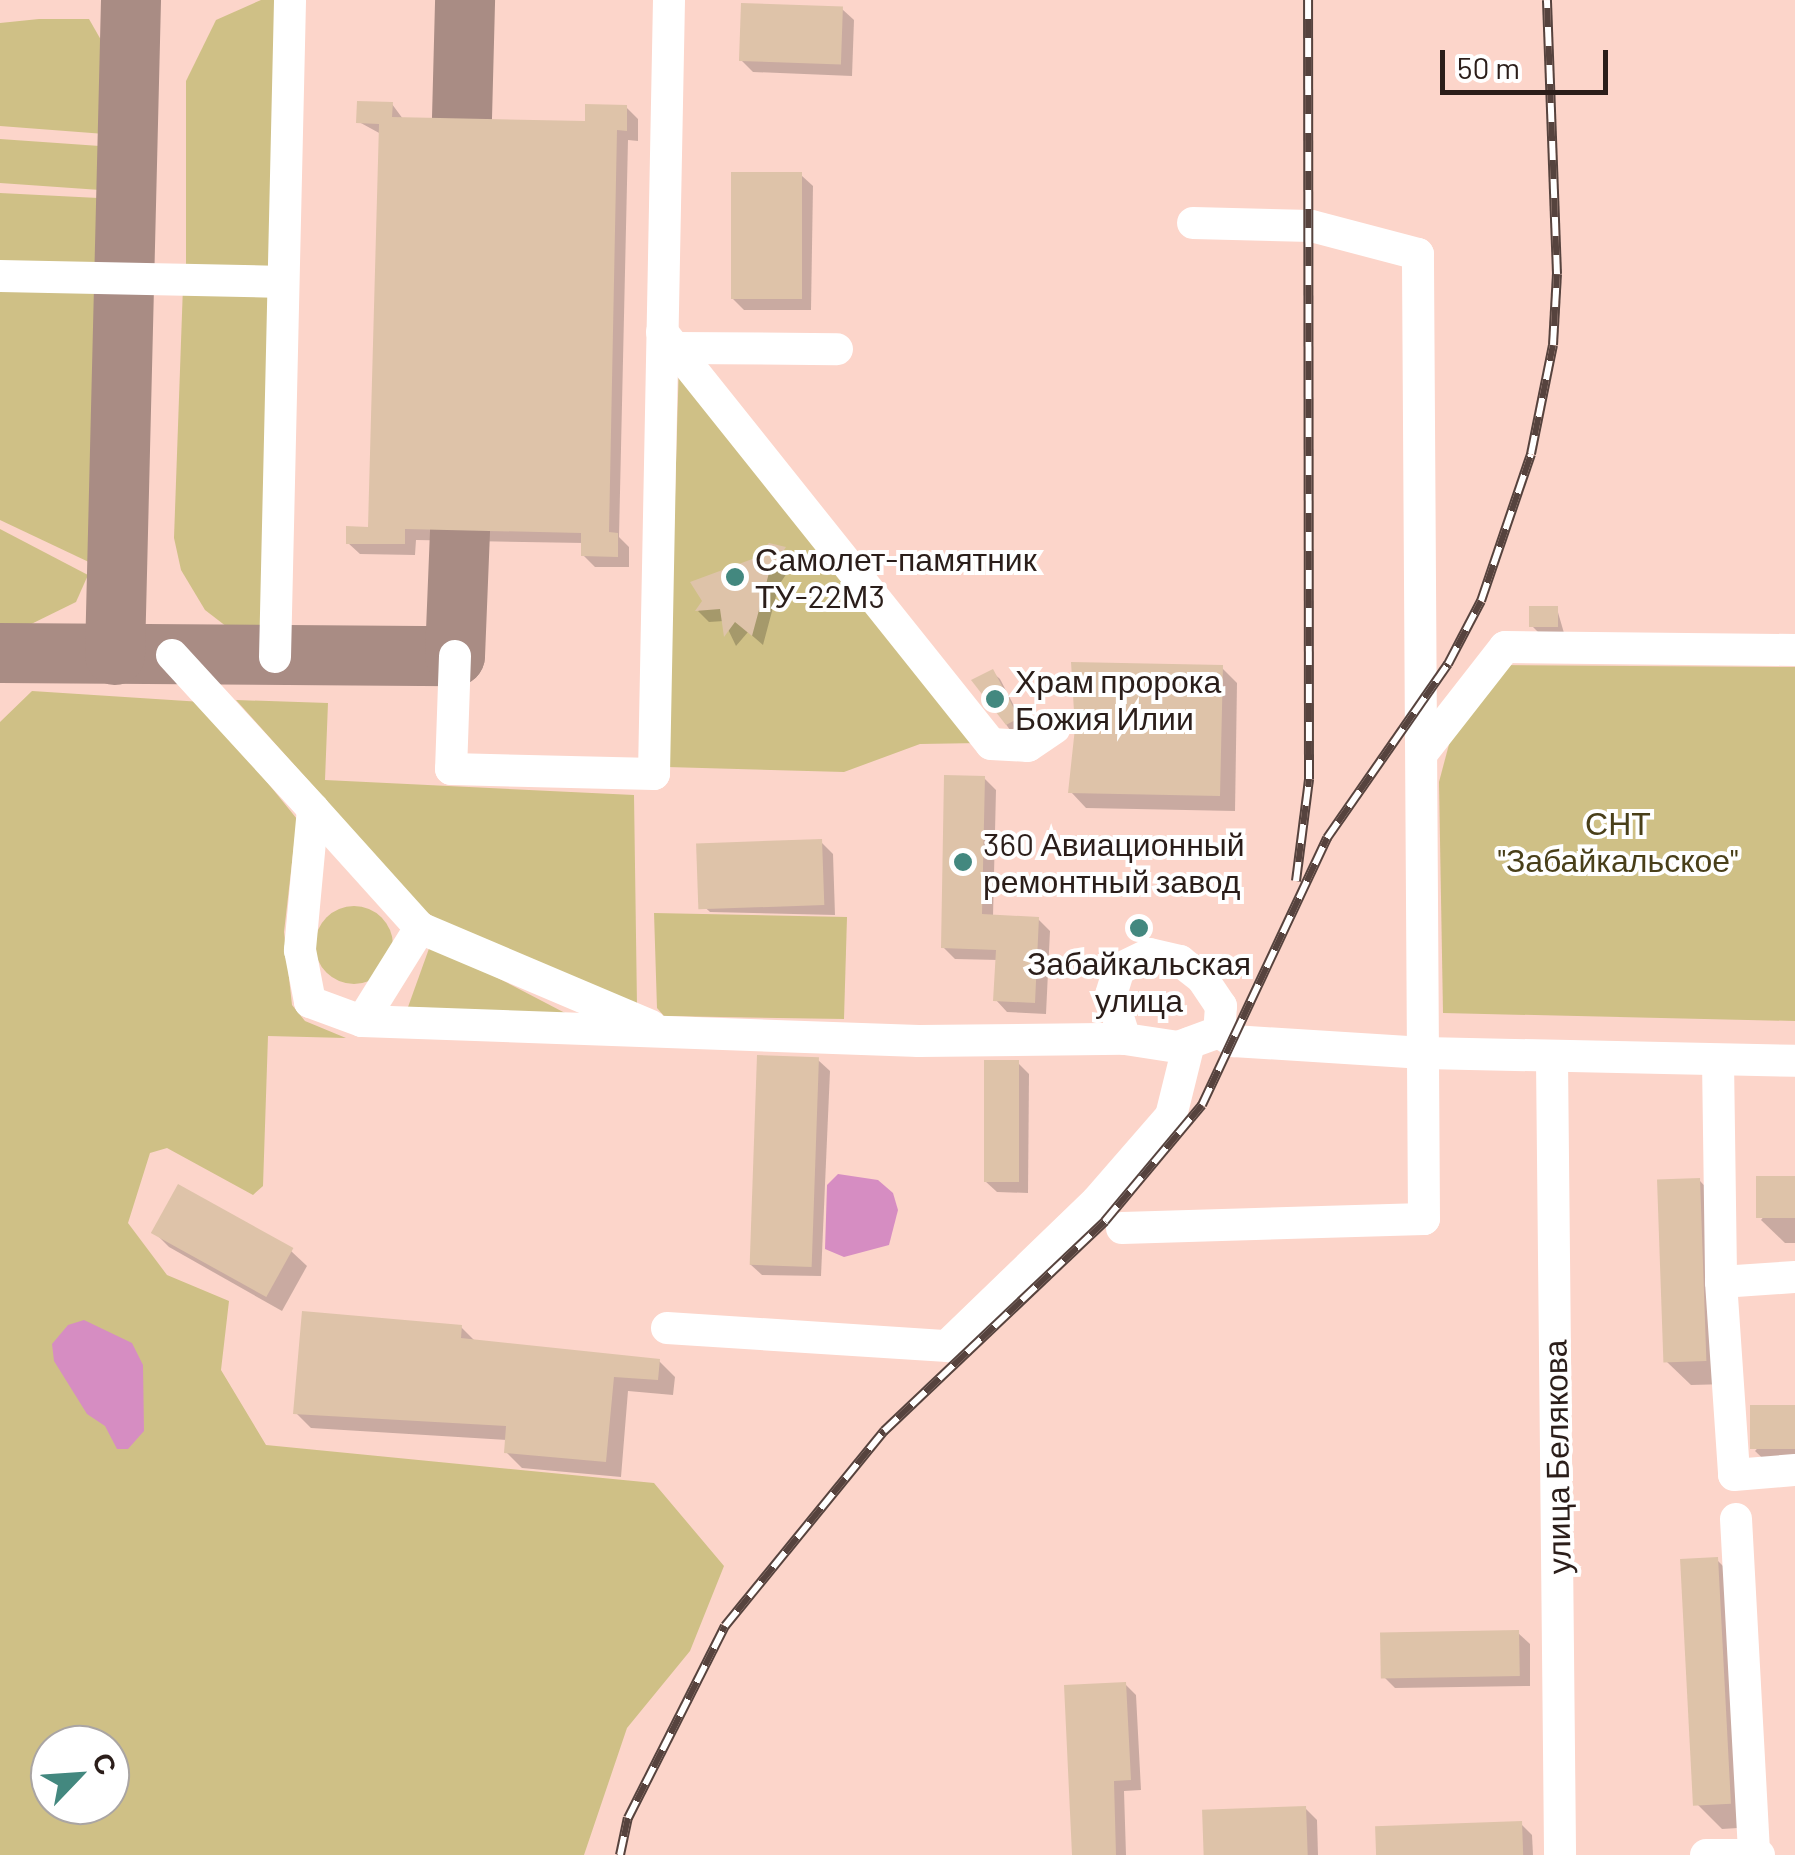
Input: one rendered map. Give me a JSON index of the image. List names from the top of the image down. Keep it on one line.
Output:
{"streets":{"street":["улица Белякова"]},"parks":["СНТ \"Забайкальское\""],"places":["Самолет-памятник ТУ-22М3","Храм пророка Божия Илии","360 Авиационный ремонтный завод","Забайкальская улица"],"scale_bar":"50 m","north":"top right"}
